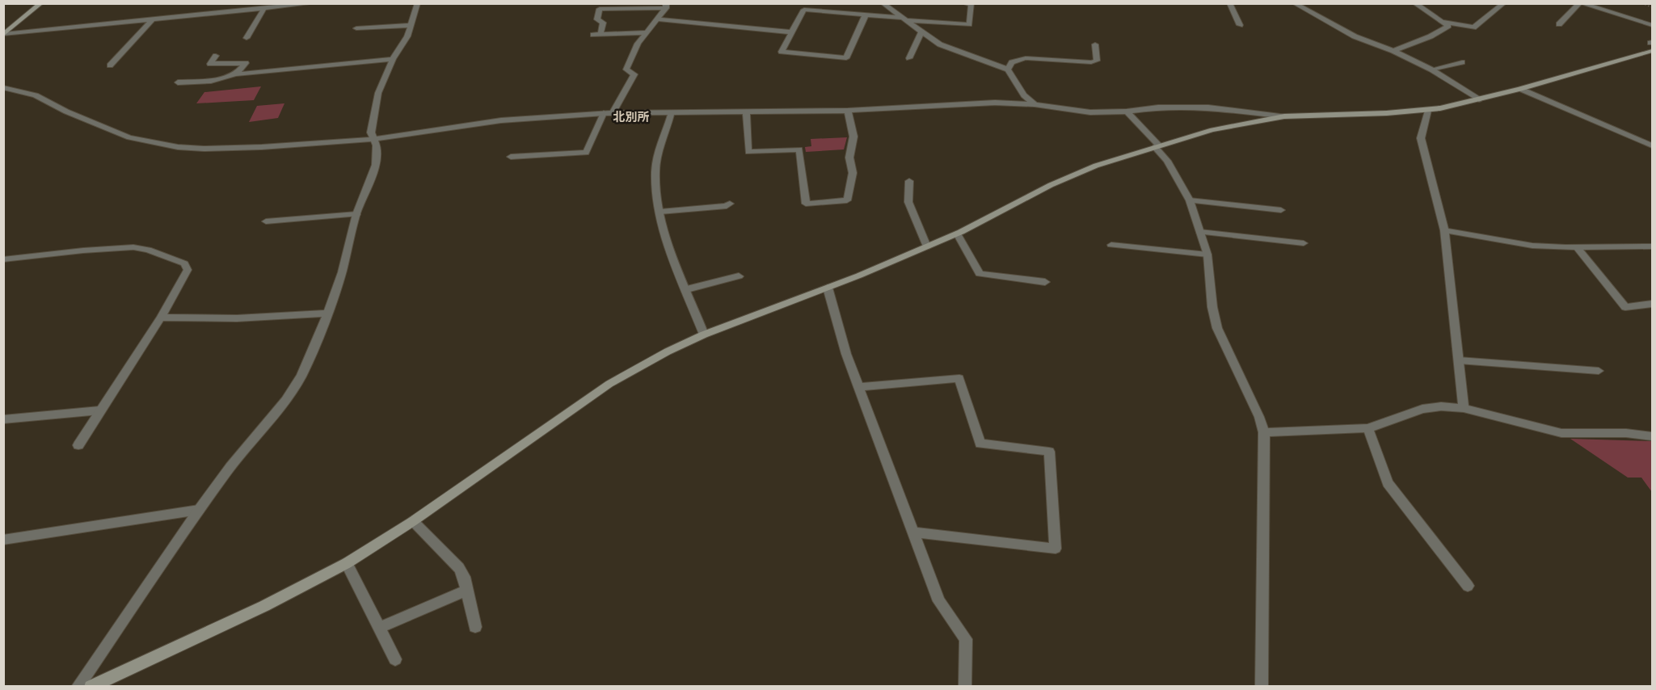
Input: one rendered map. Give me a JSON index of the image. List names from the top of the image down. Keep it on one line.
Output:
{"districts":["北別所"]}
